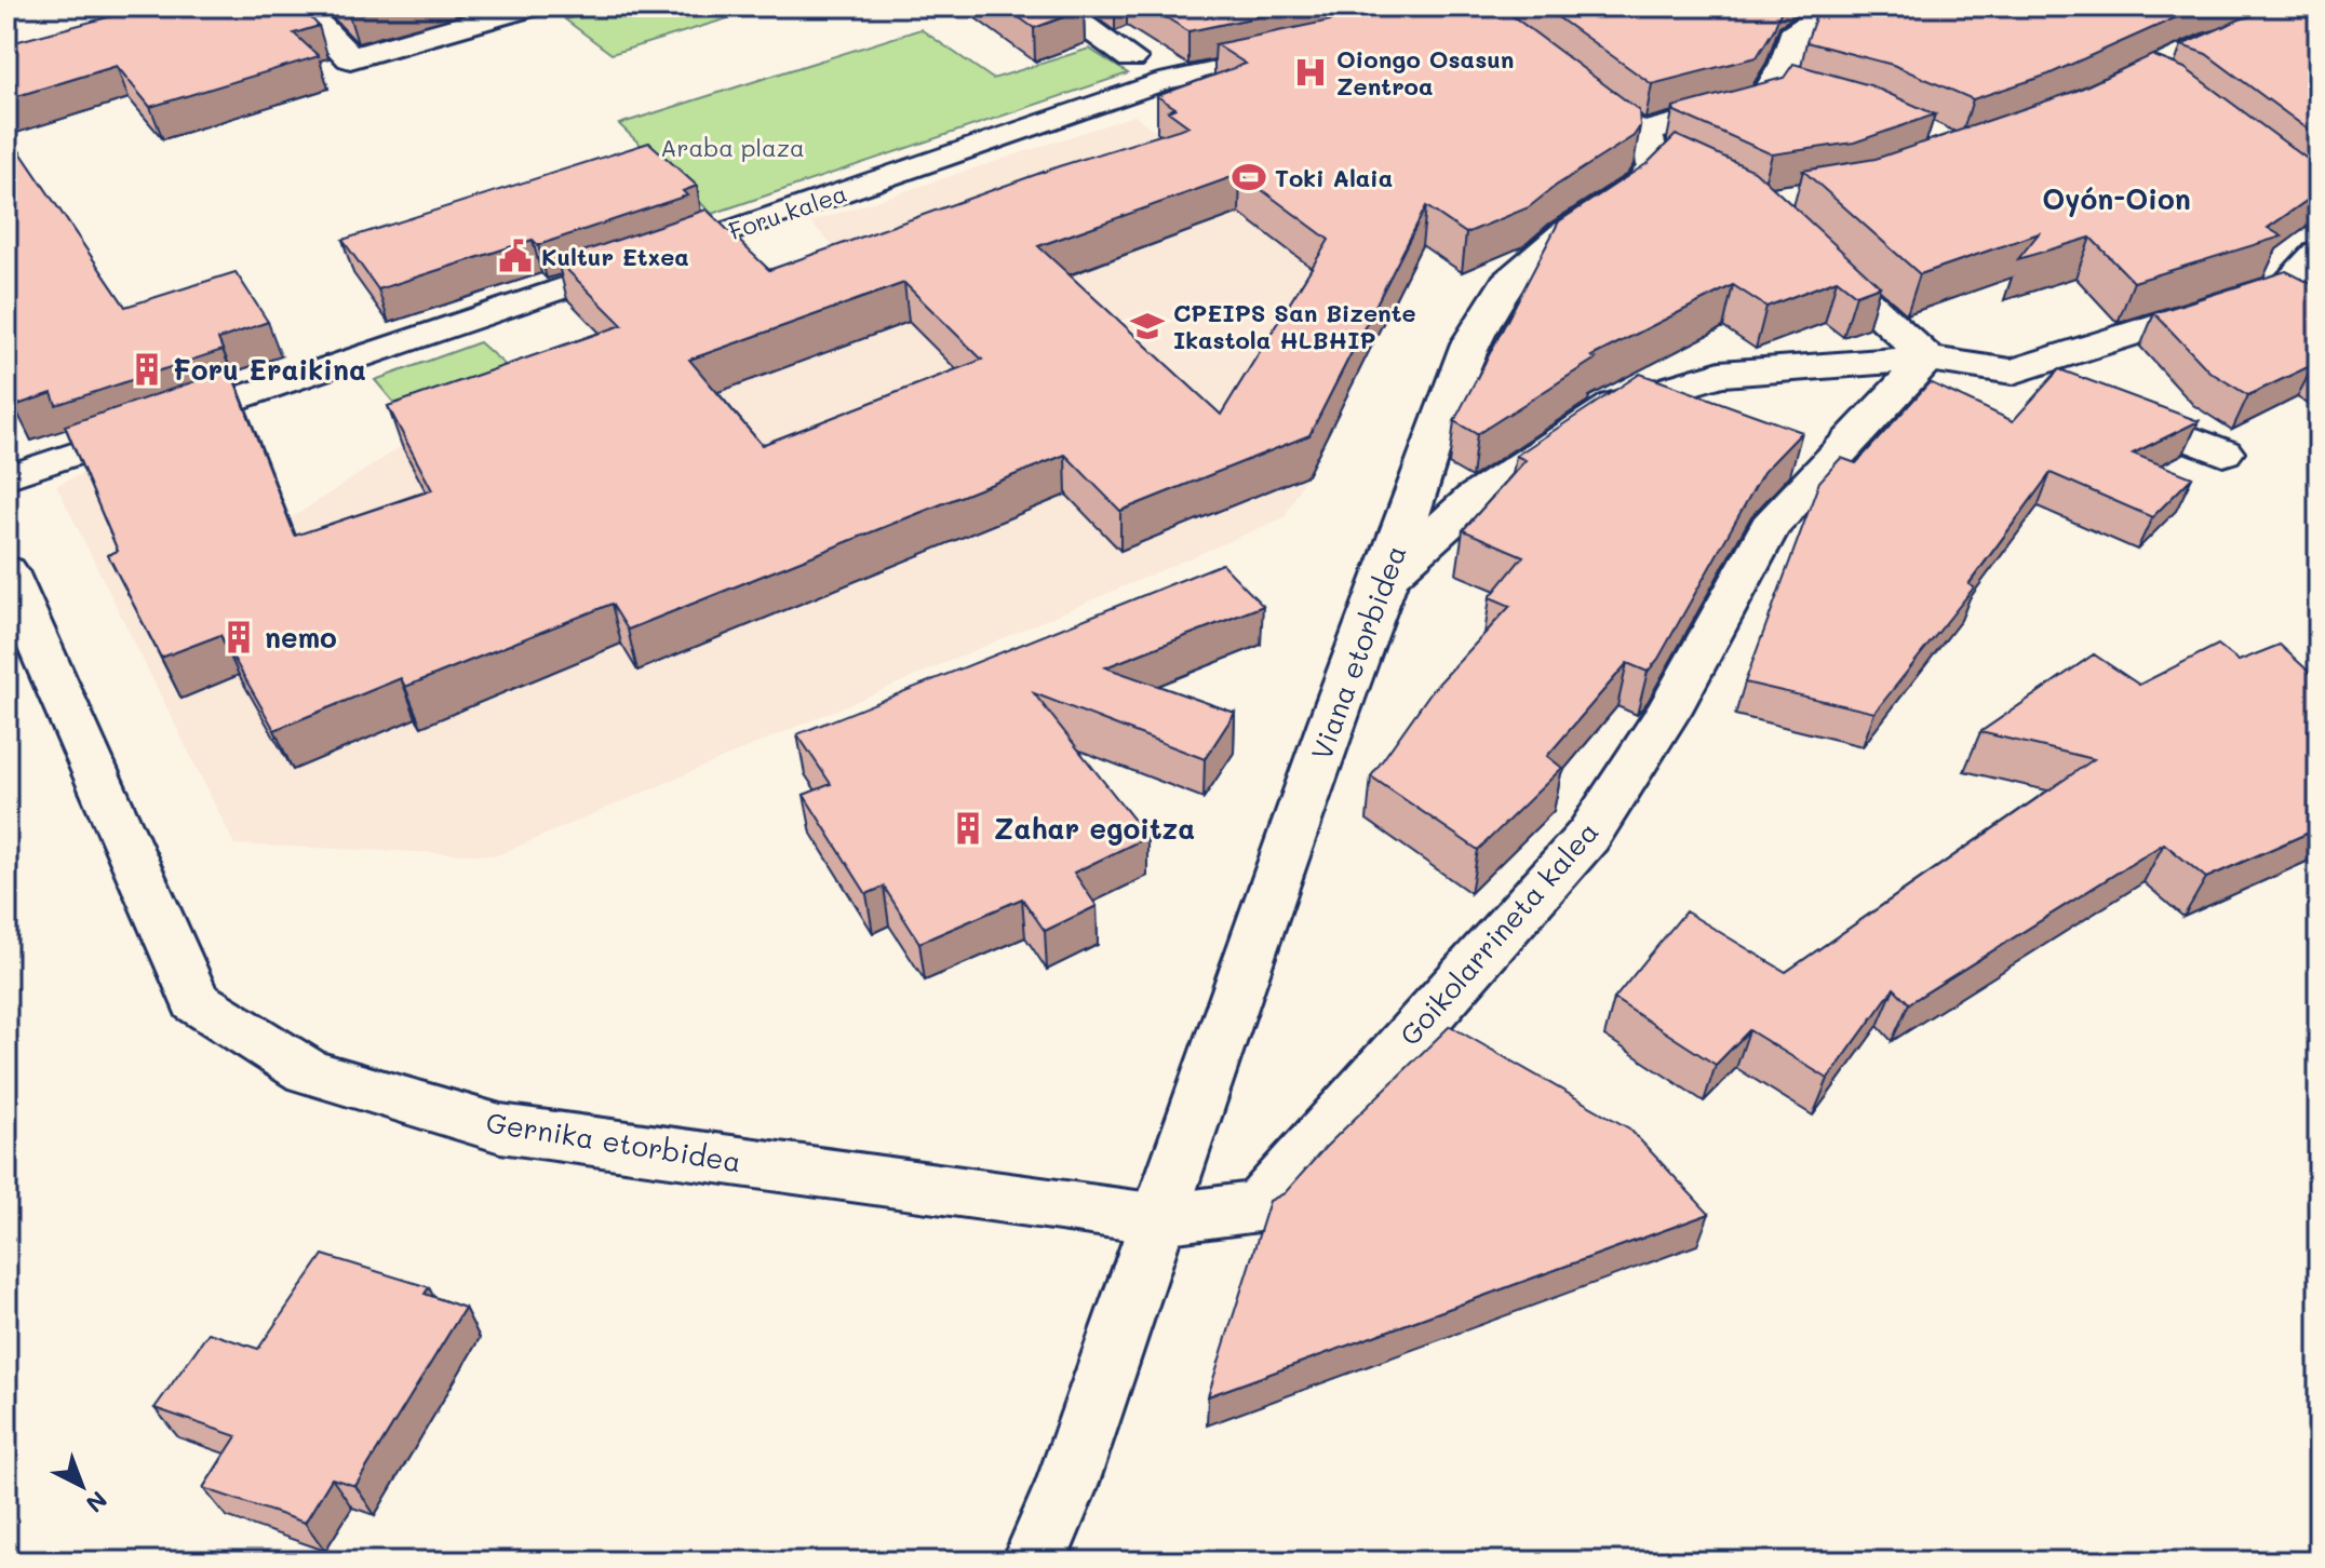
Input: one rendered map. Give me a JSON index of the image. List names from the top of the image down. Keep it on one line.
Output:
{"streets":{"street":["Foru kalea","Viana etorbidea","Goikolarrineta kalea","Gernika etorbidea"]},"crossings":[["Viana etorbidea","Goikolarrineta kalea"],["Viana etorbidea","Gernika etorbidea"],["Goikolarrineta kalea","Gernika etorbidea"]],"districts":["Oyón-Oion"],"parks":["Araba plaza"],"places":{"hospital":["Oiongo Osasun Zentroa"],"sports":["Toki Alaia"],"public building":["Kultur Etxea"],"school or university":["CPEIPS San Bizente Ikastola HLBHIP"],"building":["Foru Eraikina","nemo","Zahar egoitza"]},"north":"bottom right"}
